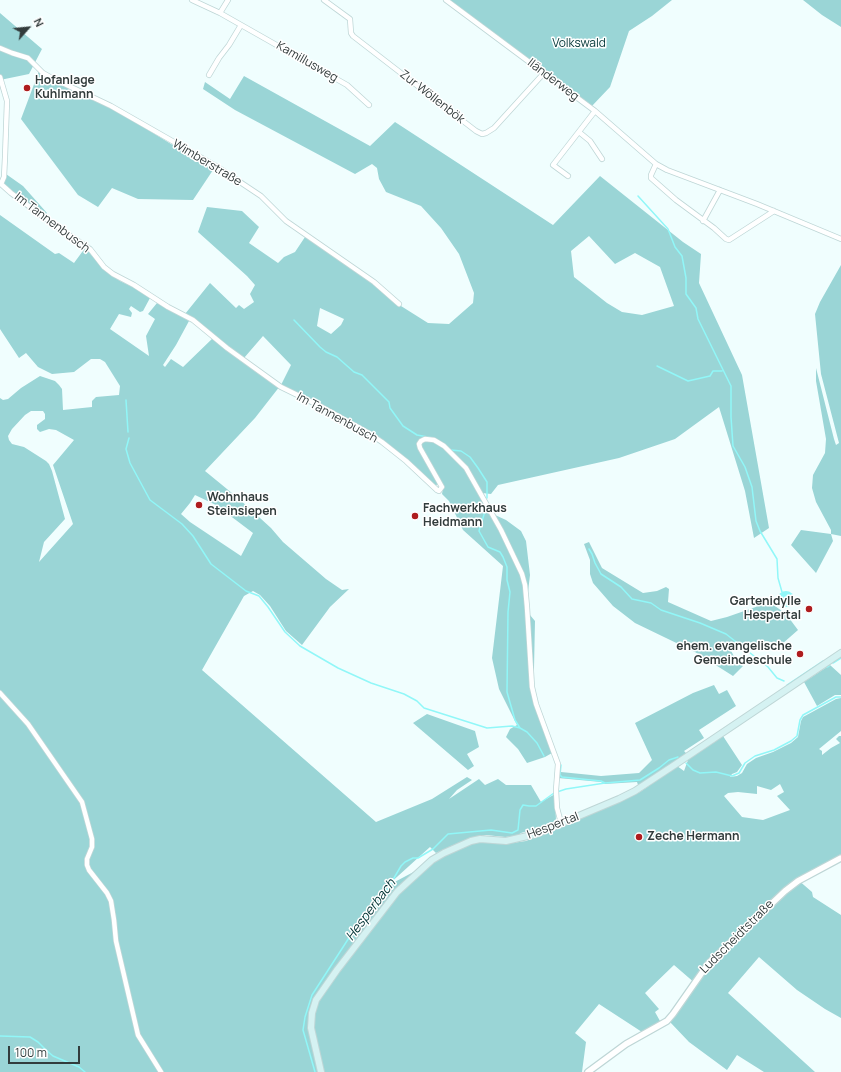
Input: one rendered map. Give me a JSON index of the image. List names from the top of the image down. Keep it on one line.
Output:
{"streets":{"main road":["Hespertal"],"street":["Kamillusweg","Iländerweg","Zur Wöllenbök","Wimberstraße","Im Tannenbusch","Ludscheidtstraße"]},"crossings":[["Iländerweg","Zur Wöllenbök"],["Im Tannenbusch","Hespertal"]],"water":["Hesperbach"],"parks":["Volkswald"],"places":["Hofanlage Kuhlmann","Wohnhaus Steinsiepen","Fachwerkhaus Heidmann","Gartenidylle Hespertal","ehem. evangelische Gemeindeschule","Zeche Hermann"],"scale_bar":"100 m","north":"top right"}
